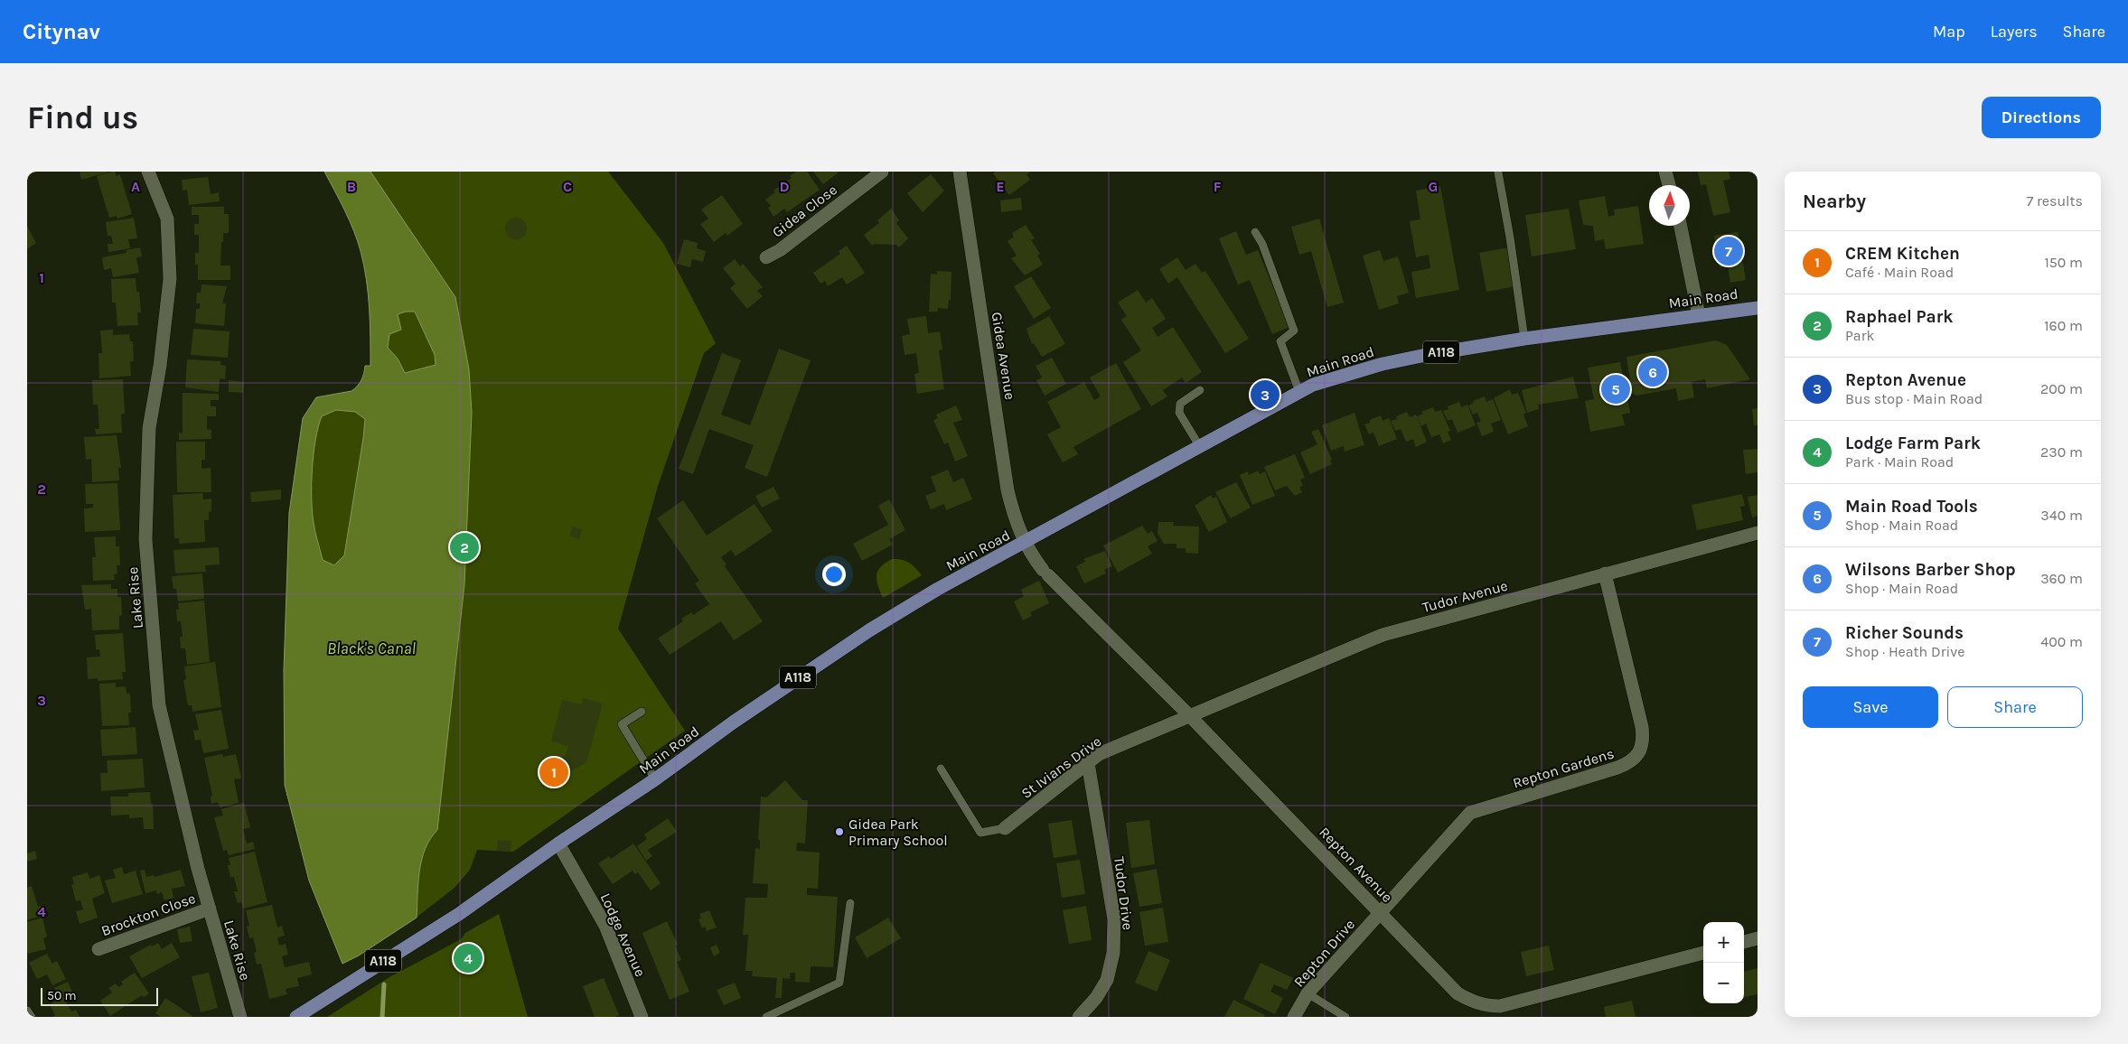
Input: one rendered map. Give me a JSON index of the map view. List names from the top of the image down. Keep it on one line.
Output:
{"streets":{"main road":["Main Road","A118"],"street":["Gidea Close","Gidea Avenue","Tudor Avenue","Lake Rise","St Ivians Drive","Repton Gardens","Repton Avenue","Tudor Drive","Brockton Close","Lodge Avenue","Repton Drive"]},"crossings":[["Main Road","Gidea Avenue"],["Main Road","Repton Avenue"],["Main Road","Lodge Avenue"],["Gidea Avenue","Repton Avenue"],["Tudor Avenue","St Ivians Drive"],["Tudor Avenue","Repton Gardens"],["Tudor Avenue","Repton Avenue"],["Lake Rise","Brockton Close"],["St Ivians Drive","Repton Avenue"],["St Ivians Drive","Tudor Drive"],["Repton Gardens","Repton Avenue"],["Repton Gardens","Repton Drive"],["Repton Avenue","Repton Drive"]],"water":["Black's Canal"],"places":["Gidea Park Primary School"],"scale_bar":"50 m","north":"top","page":{"header":"Citynav","nav":["Map","Layers","Share"],"buttons":["Directions",["Save","Share"]],"title":"Find us","heading":["Nearby","7 results"],"list":[{"mark":"1","name":"CREM Kitchen","note":"Café · Main Road","value":"150 m"},{"mark":"2","name":"Raphael Park","note":"Park","value":"160 m"},{"mark":"3","name":"Repton Avenue","note":"Bus stop · Main Road","value":"200 m"},{"mark":"4","name":"Lodge Farm Park","note":"Park · Main Road","value":"230 m"},{"mark":"5","name":"Main Road Tools","note":"Shop · Main Road","value":"340 m"},{"mark":"6","name":"Wilsons Barber Shop","note":"Shop · Main Road","value":"360 m"},{"mark":"7","name":"Richer Sounds","note":"Shop · Heath Drive","value":"400 m"}],"pins":["7","6","5","3","2","1","4"],"map_buttons":["+","−"],"scale":"50 m"},"grid":{"columns":["A","B","C","D","E","F","G"],"rows":["1","2","3","4"]}}
